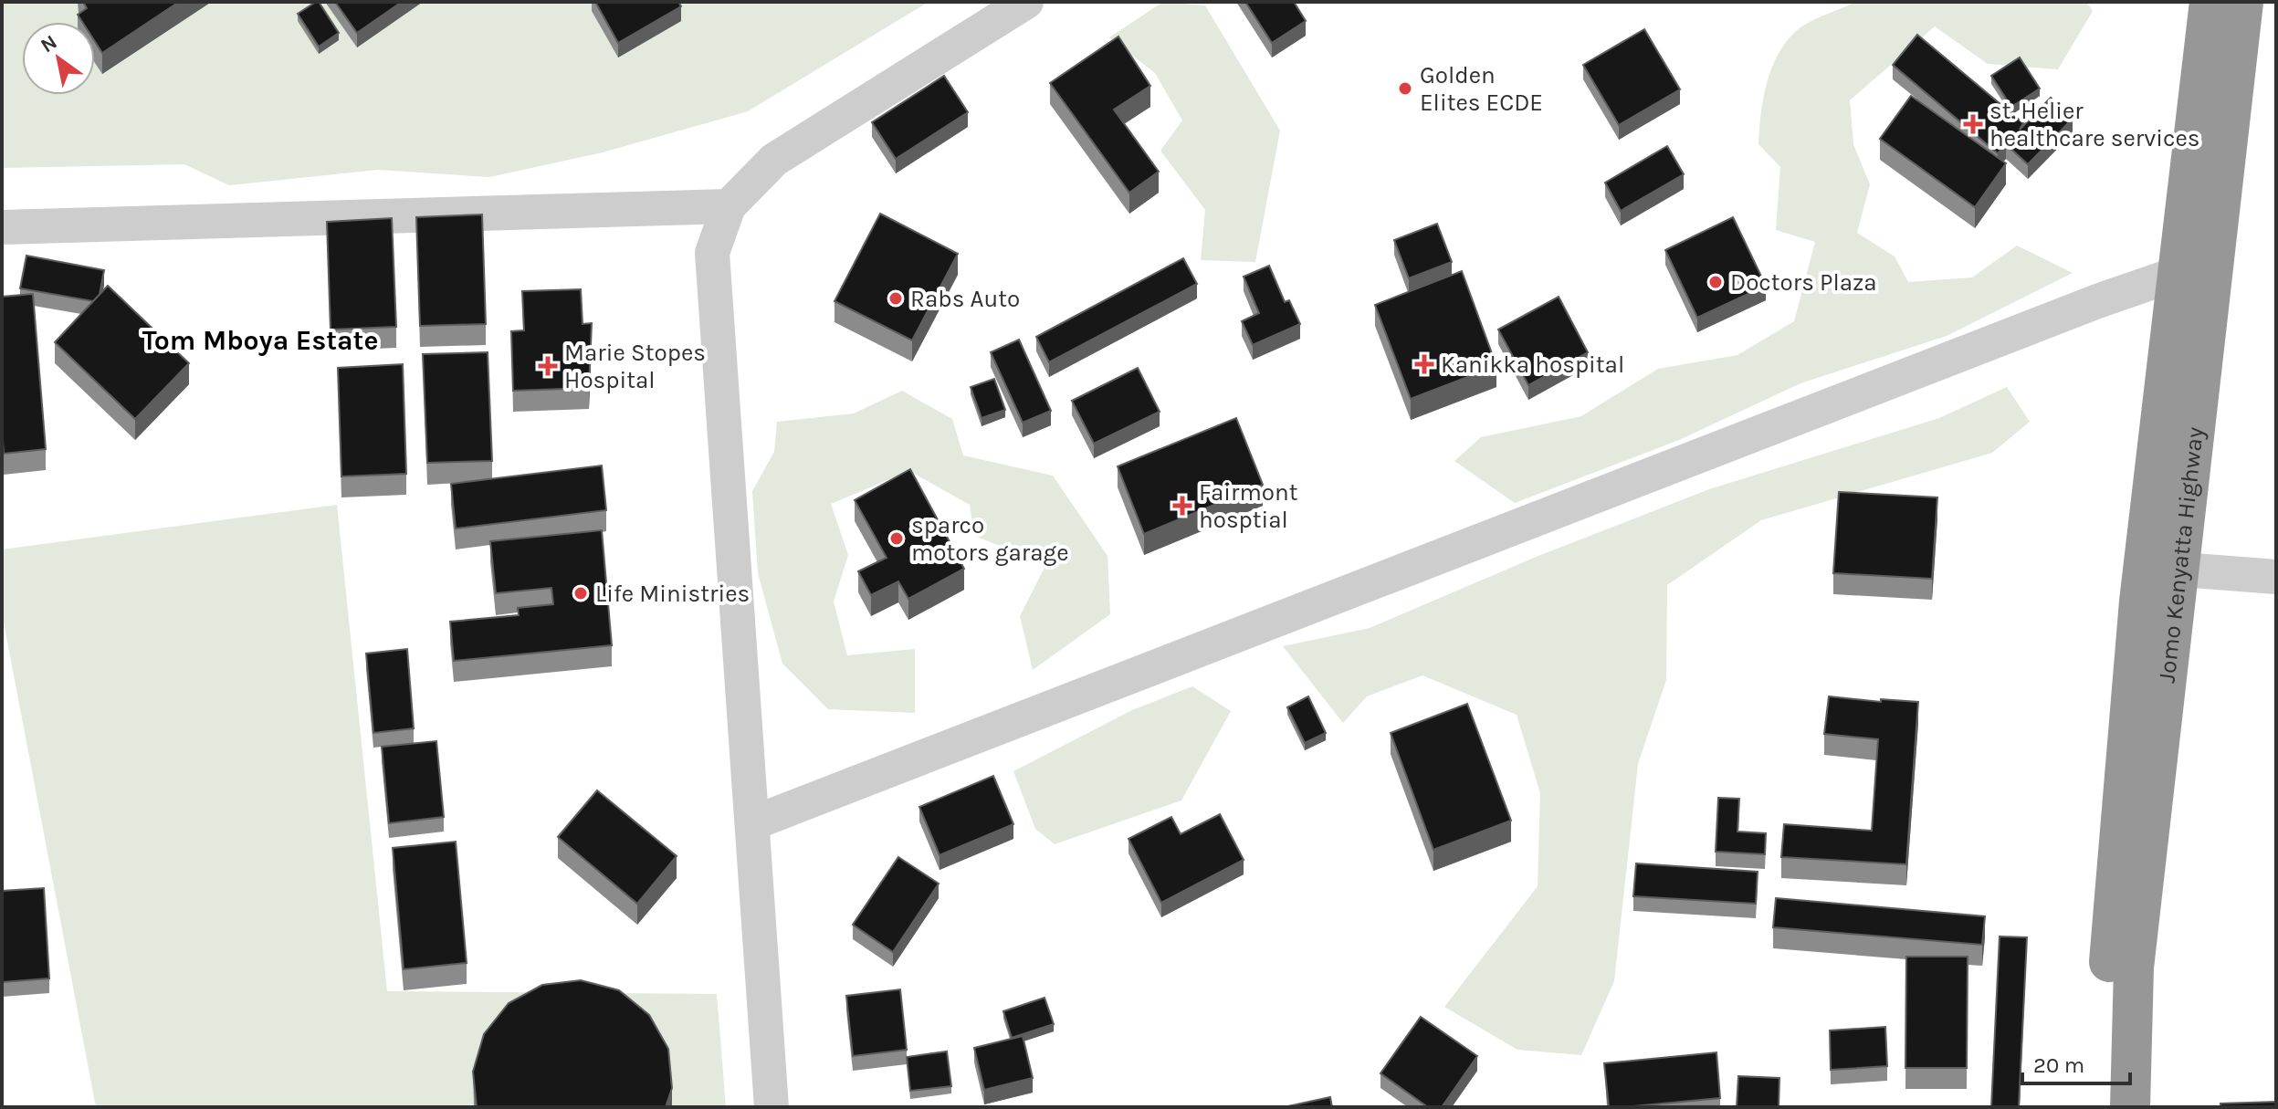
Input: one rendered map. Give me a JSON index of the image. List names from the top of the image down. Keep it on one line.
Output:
{"streets":{"highway":["Jomo Kenyatta Highway"]},"districts":["Tom Mboya Estate"],"places":{"other":["Golden Elites ECDE","Doctors Plaza","Rabs Auto","sparco motors garage","Life Ministries"],"health":["st. Helier healthcare services","Kanikka hospital","Marie Stopes Hospital","Fairmont hosptial"]},"scale_bar":"20 m","north":"top left"}
